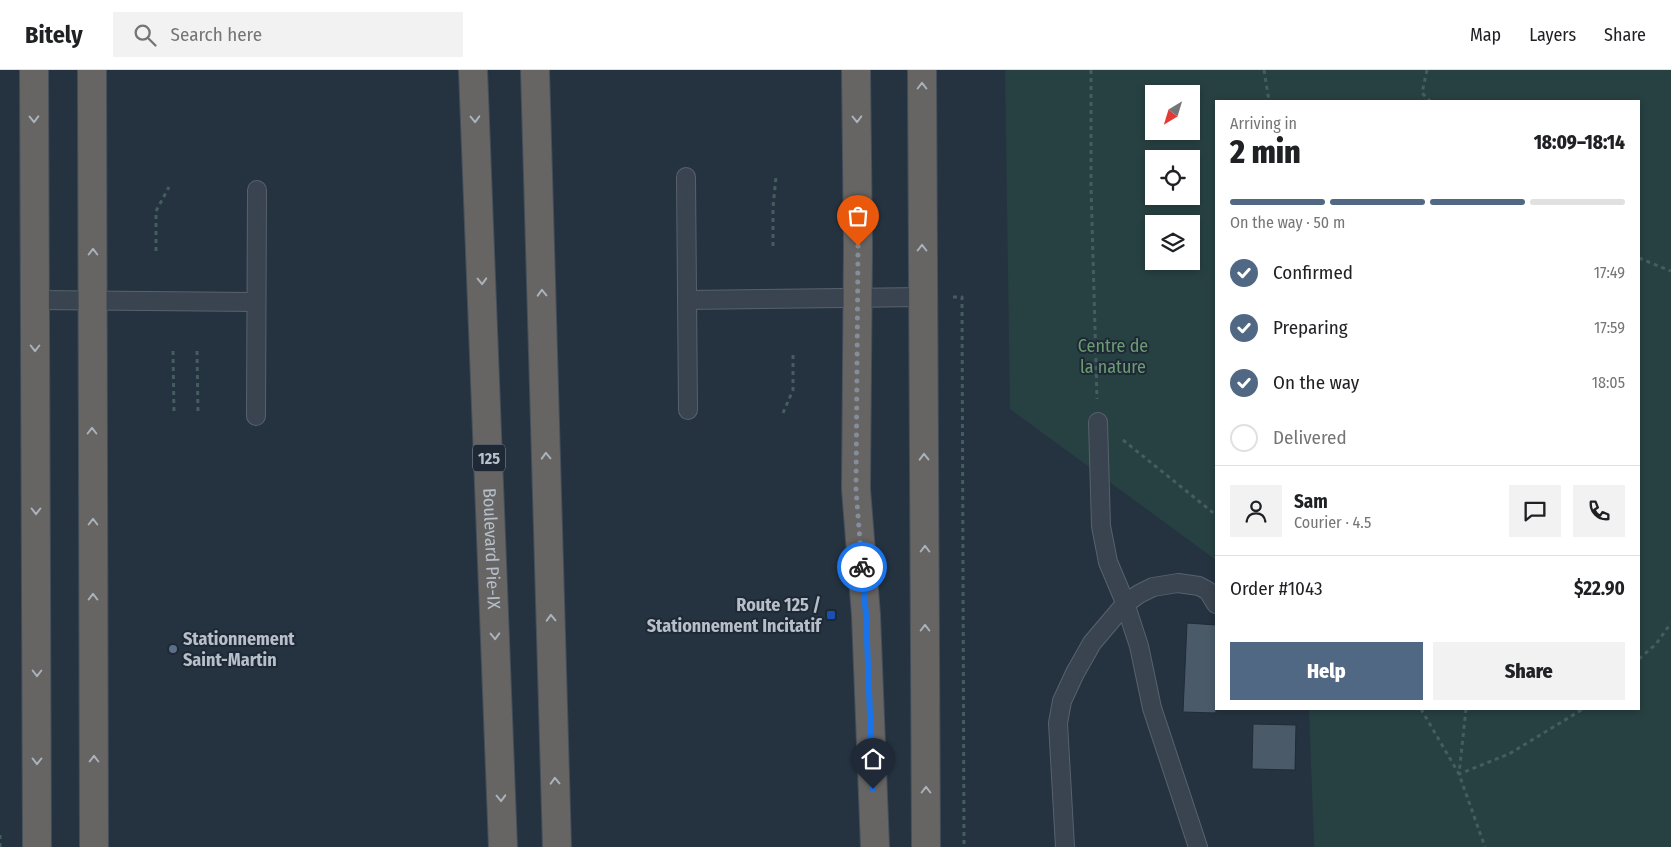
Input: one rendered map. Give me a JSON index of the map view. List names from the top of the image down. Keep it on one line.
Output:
{"streets":{"highway":["125","Boulevard Pie-IX"]},"parks":["Centre de la nature"],"places":{"transit":["Route 125 / Stationnement Incitatif"],"other":["Stationnement Saint-Martin"]},"north":"bottom left","page":{"header":"Bitely","search":"Search here","nav":["Map","Layers","Share"],"heading":["2 min","Arriving in","18:09–18:14"],"panel":["Sam","Courier · 4.5","Order #1043","$22.90"],"bar":"On the way · 50 m","list":[["Confirmed","17:49"],["Preparing","17:59"],["On the way","18:05"],"Delivered"],"buttons":["Help","Share"]}}
